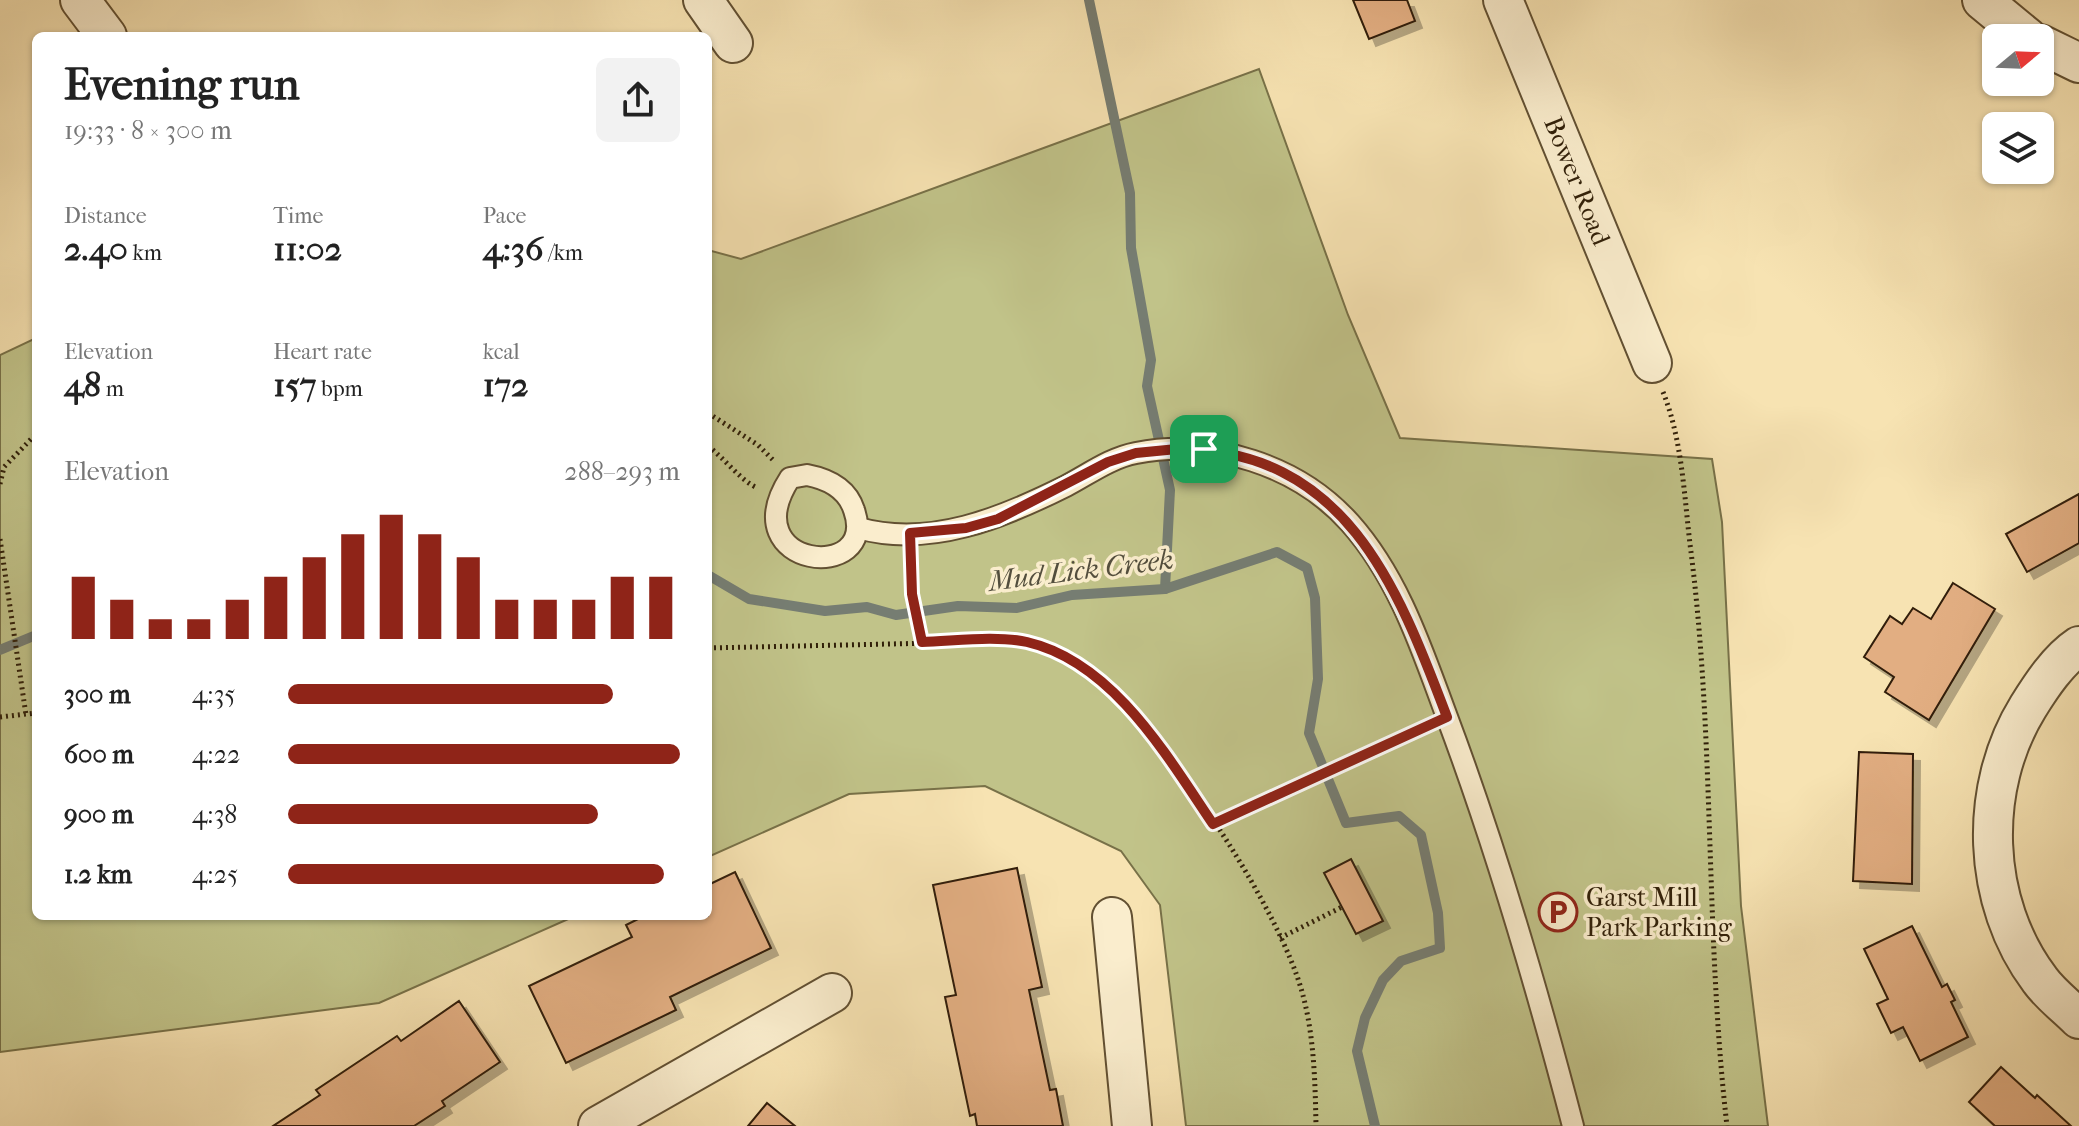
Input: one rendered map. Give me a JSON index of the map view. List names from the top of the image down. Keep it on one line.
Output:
{"streets":{"street":["Bower Road"]},"water":["Mud Lick Creek"],"places":{"parking":["Garst Mill Park Parking"]},"north":"right","page":{"heading":["Evening run","19:33 · 8 × 300 m"],"stats":[["Distance","2.40 km"],["Time","11:02"],["Pace","4:36 /km"],["Elevation","48 m"],["Heart rate","157 bpm"],["kcal","172"]],"chart":["Elevation","288–293 m"],"list":[{"name":"300 m","note":"4:35"},{"name":"600 m","note":"4:22"},{"name":"900 m","note":"4:38"},{"name":"1.2 km","note":"4:25"}]}}
